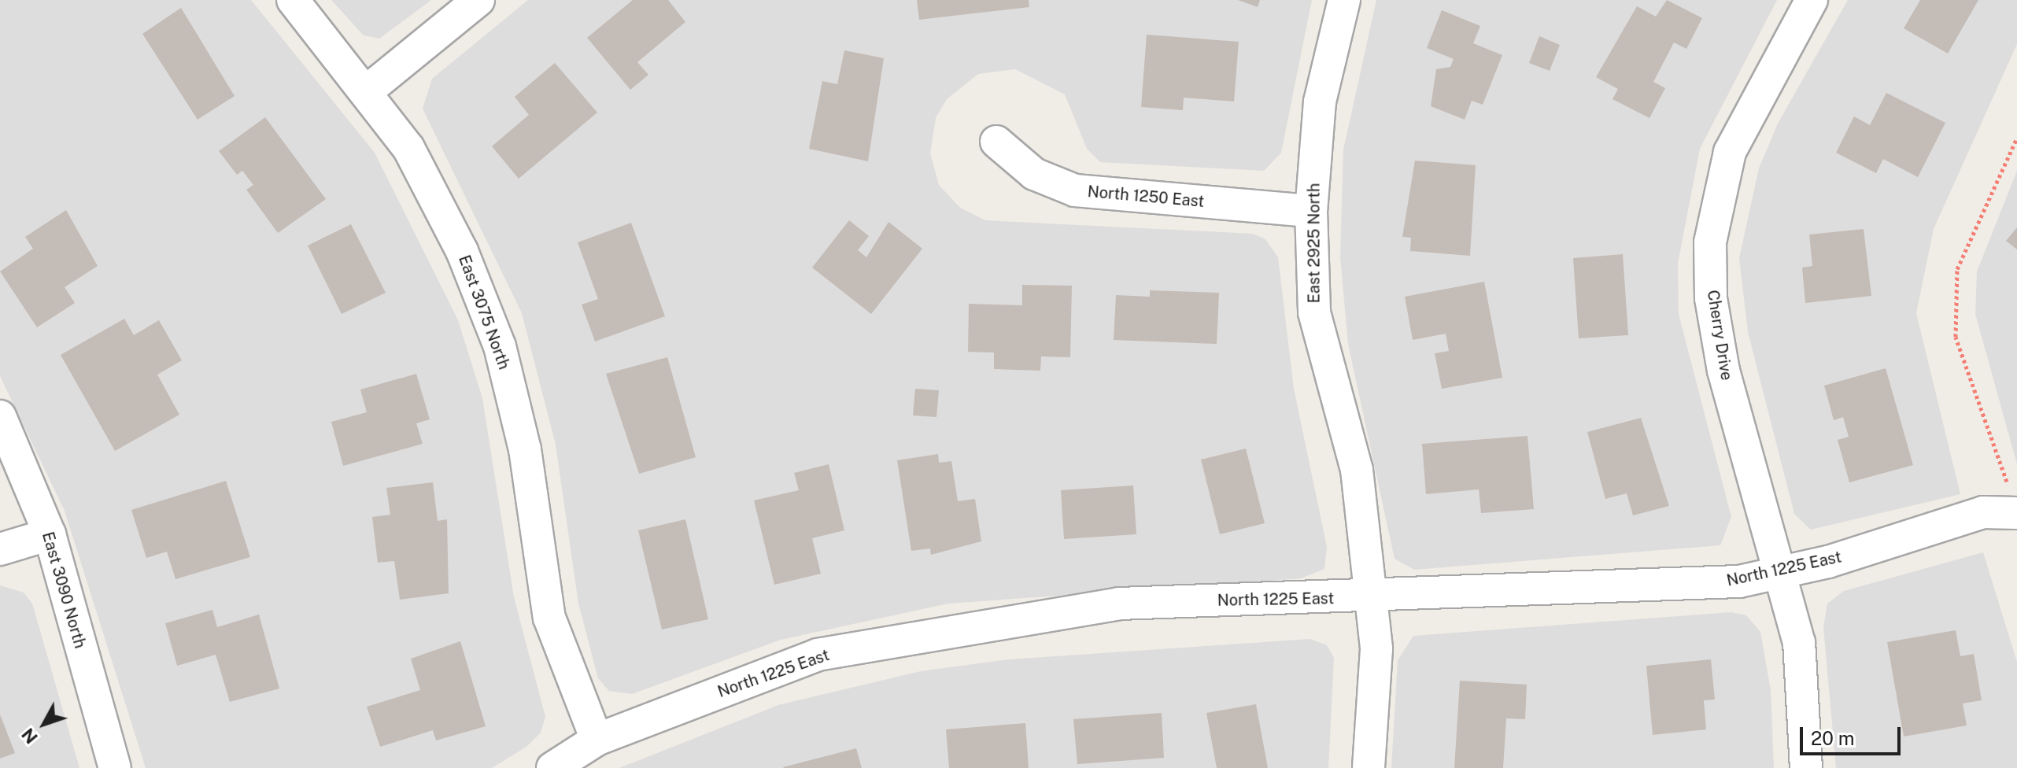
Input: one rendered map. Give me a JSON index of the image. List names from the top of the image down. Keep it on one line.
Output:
{"streets":{"street":["North 1250 East","East 2925 North","East 3075 North","Cherry Drive","North 1225 East","East 3090 North"]},"crossings":[["North 1250 East","East 2925 North"],["East 2925 North","North 1225 East"],["East 3075 North","North 1225 East"],["Cherry Drive","North 1225 East"]],"scale_bar":"20 m","north":"bottom left"}
